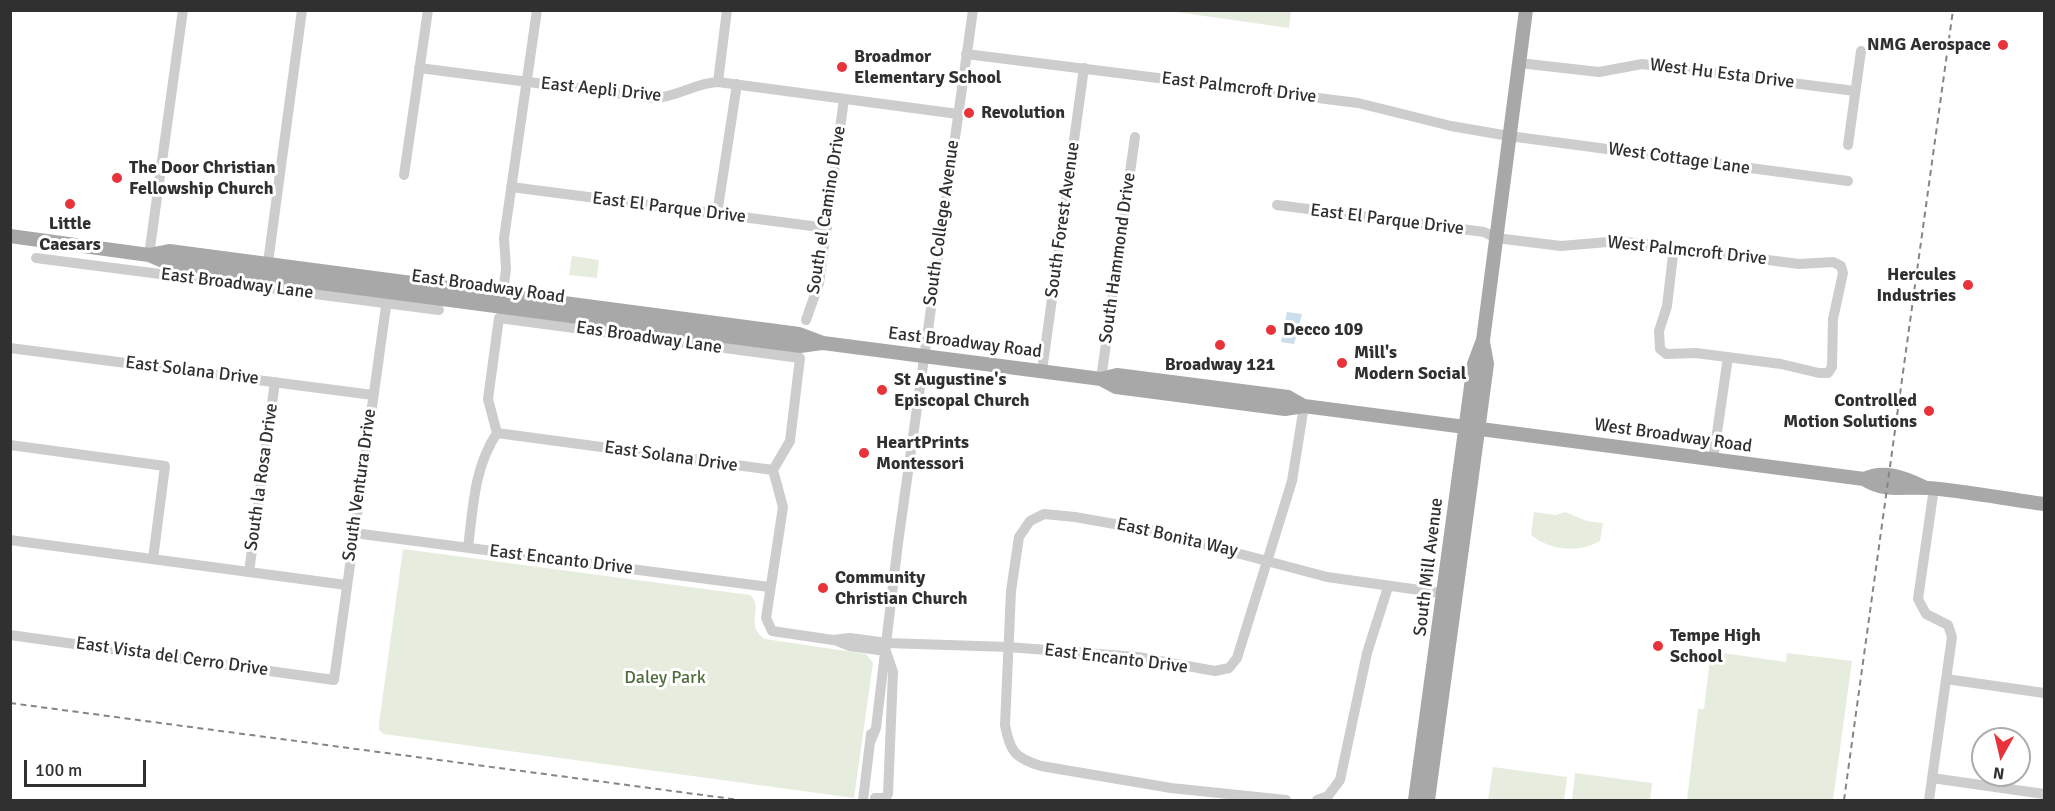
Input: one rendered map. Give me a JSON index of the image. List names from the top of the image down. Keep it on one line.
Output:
{"streets":{"main road":["East Broadway Road","West Broadway Road","South Mill Avenue"],"street":["West Hu Esta Drive","East Palmcroft Drive","East Aepli Drive","West Cottage Lane","East El Parque Drive","South el Camino Drive","South Forest Avenue","South College Avenue","West Palmcroft Drive","South Hammond Drive","East Broadway Lane","Eas Broadway Lane","East Solana Drive","South la Rosa Drive","South Ventura Drive","East Bonita Way","East Encanto Drive","East Vista del Cerro Drive"]},"crossings":[["West Hu Esta Drive","South Mill Avenue"],["East Palmcroft Drive","West Cottage Lane"],["East Palmcroft Drive","South Forest Avenue"],["East Palmcroft Drive","South College Avenue"],["East Palmcroft Drive","South Mill Avenue"],["East Aepli Drive","South el Camino Drive"],["East Aepli Drive","South College Avenue"],["West Cottage Lane","South Mill Avenue"],["East El Parque Drive","South el Camino Drive"],["East El Parque Drive","West Palmcroft Drive"],["East El Parque Drive","South Mill Avenue"],["South Forest Avenue","East Broadway Road"],["South College Avenue","East Broadway Road"],["South College Avenue","East Encanto Drive"],["West Palmcroft Drive","South Mill Avenue"],["South Hammond Drive","East Broadway Road"],["East Broadway Lane","East Broadway Road"],["East Broadway Lane","South Ventura Drive"],["East Broadway Road","Eas Broadway Lane"],["East Broadway Road","West Broadway Road"],["East Broadway Road","South Ventura Drive"],["East Broadway Road","South Mill Avenue"],["Eas Broadway Lane","East Solana Drive"],["East Solana Drive","South la Rosa Drive"],["East Solana Drive","South Ventura Drive"],["West Broadway Road","South Mill Avenue"],["South Ventura Drive","East Encanto Drive"],["South Ventura Drive","East Vista del Cerro Drive"],["East Bonita Way","East Encanto Drive"],["East Bonita Way","South Mill Avenue"]],"parks":["Daley Park"],"places":["NMG Aerospace","Broadmor Elementary School","Revolution","The Door Christian Fellowship Church","Little Caesars","Hercules Industries","Decco 109","Broadway 121","Mill's Modern Social","St Augustine's Episcopal Church","Controlled Motion Solutions","HeartPrints Montessori","Community Christian Church","Tempe High School"],"scale_bar":"100 m","north":"bottom"}
